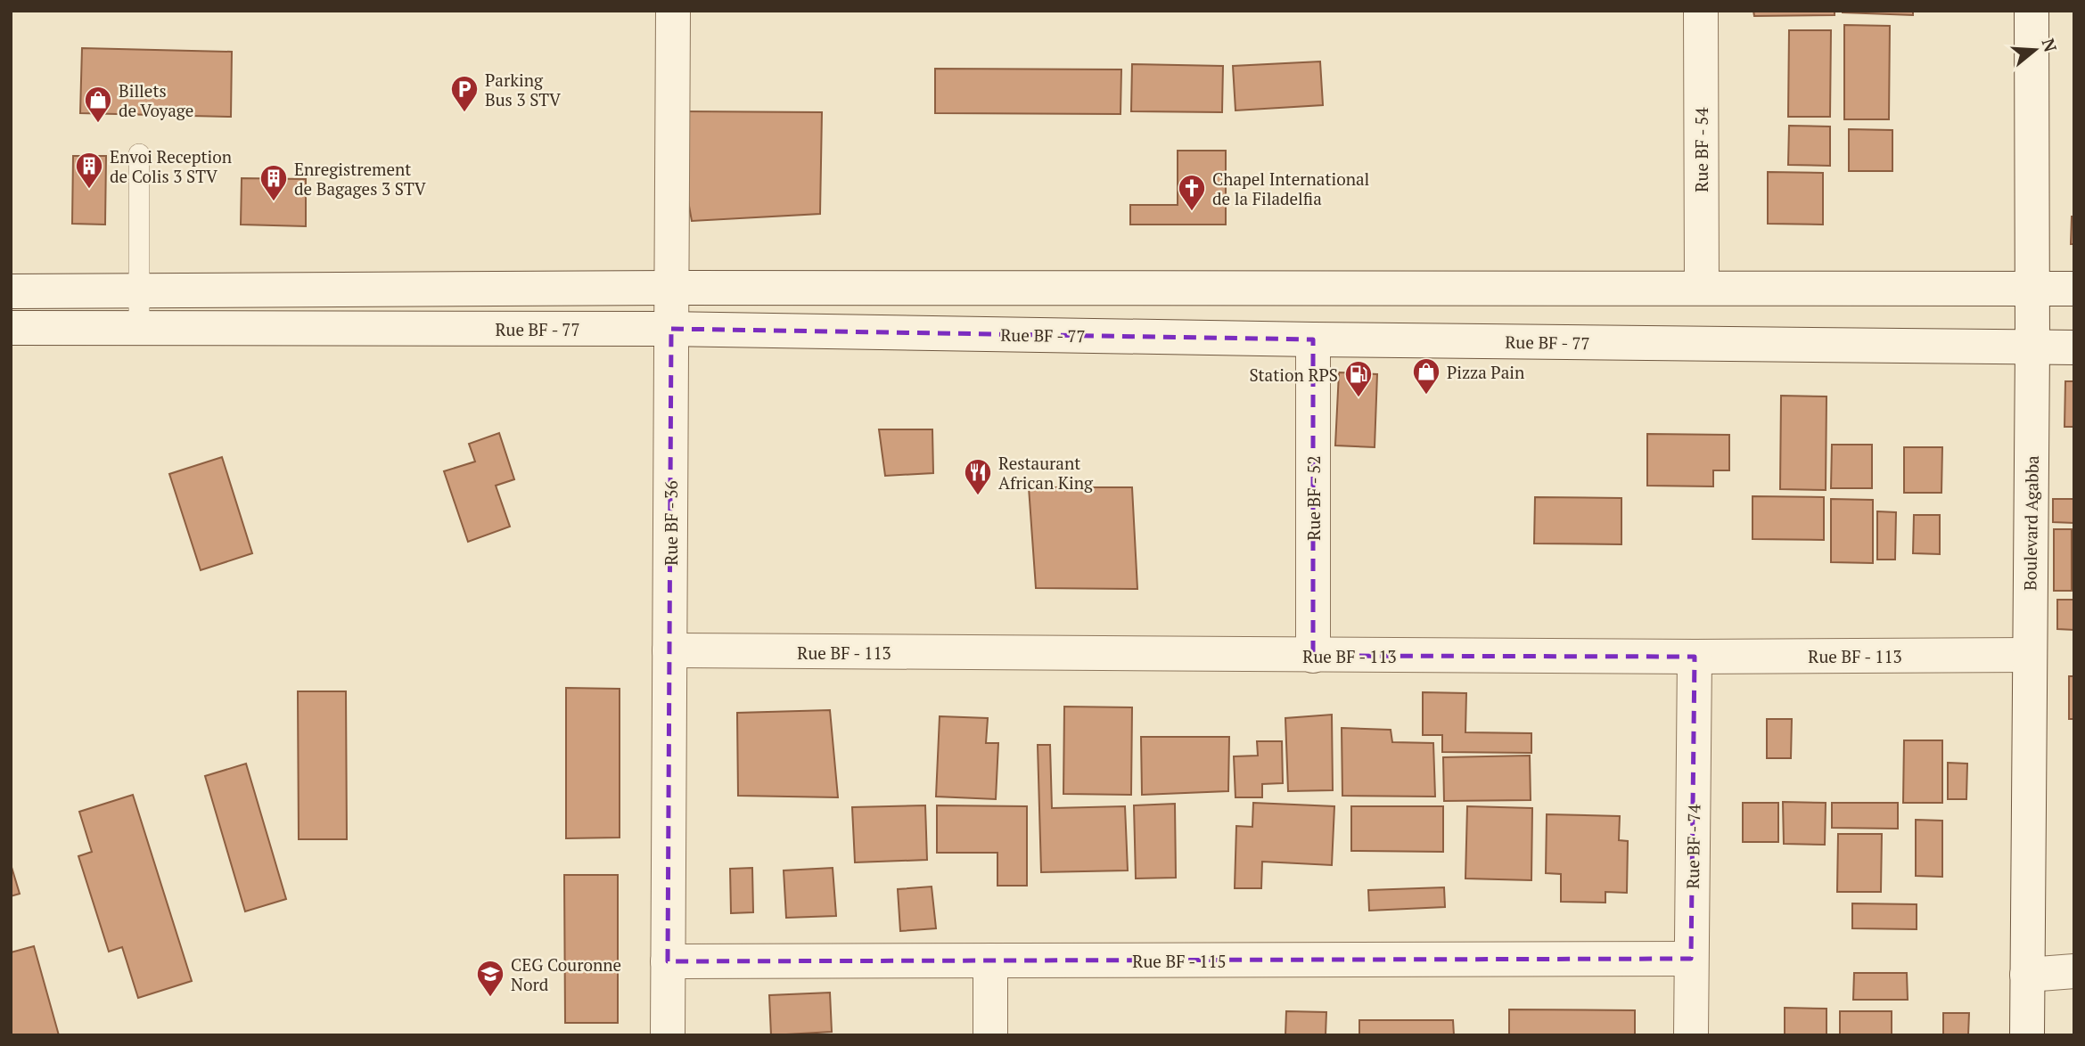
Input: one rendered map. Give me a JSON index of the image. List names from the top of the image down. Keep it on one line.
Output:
{"streets":{"main road":["Rue BF - 54","Rue BF - 77","Rue BF - 52","Rue BF - 36","Boulevard Agabba","Rue BF - 113","Rue BF - 74","Rue BF - 115"]},"crossings":[["Rue BF - 77","Rue BF - 52"],["Rue BF - 77","Rue BF - 36"],["Rue BF - 77","Boulevard Agabba"],["Rue BF - 52","Rue BF - 113"],["Rue BF - 36","Rue BF - 113"],["Rue BF - 36","Rue BF - 115"],["Boulevard Agabba","Rue BF - 113"],["Rue BF - 113","Rue BF - 74"],["Rue BF - 74","Rue BF - 115"]],"places":{"parking":["Parking Bus 3 STV"],"shop":["Billets de Voyage","Pizza Pain"],"building":["Envoi Reception de Colis 3 STV","Enregistrement de Bagages 3 STV"],"church":["Chapel International de la Filadelfia"],"fuel station":["Station RPS"],"restaurant":["Restaurant African King"],"school or university":["CEG Couronne Nord"]},"north":"right"}
